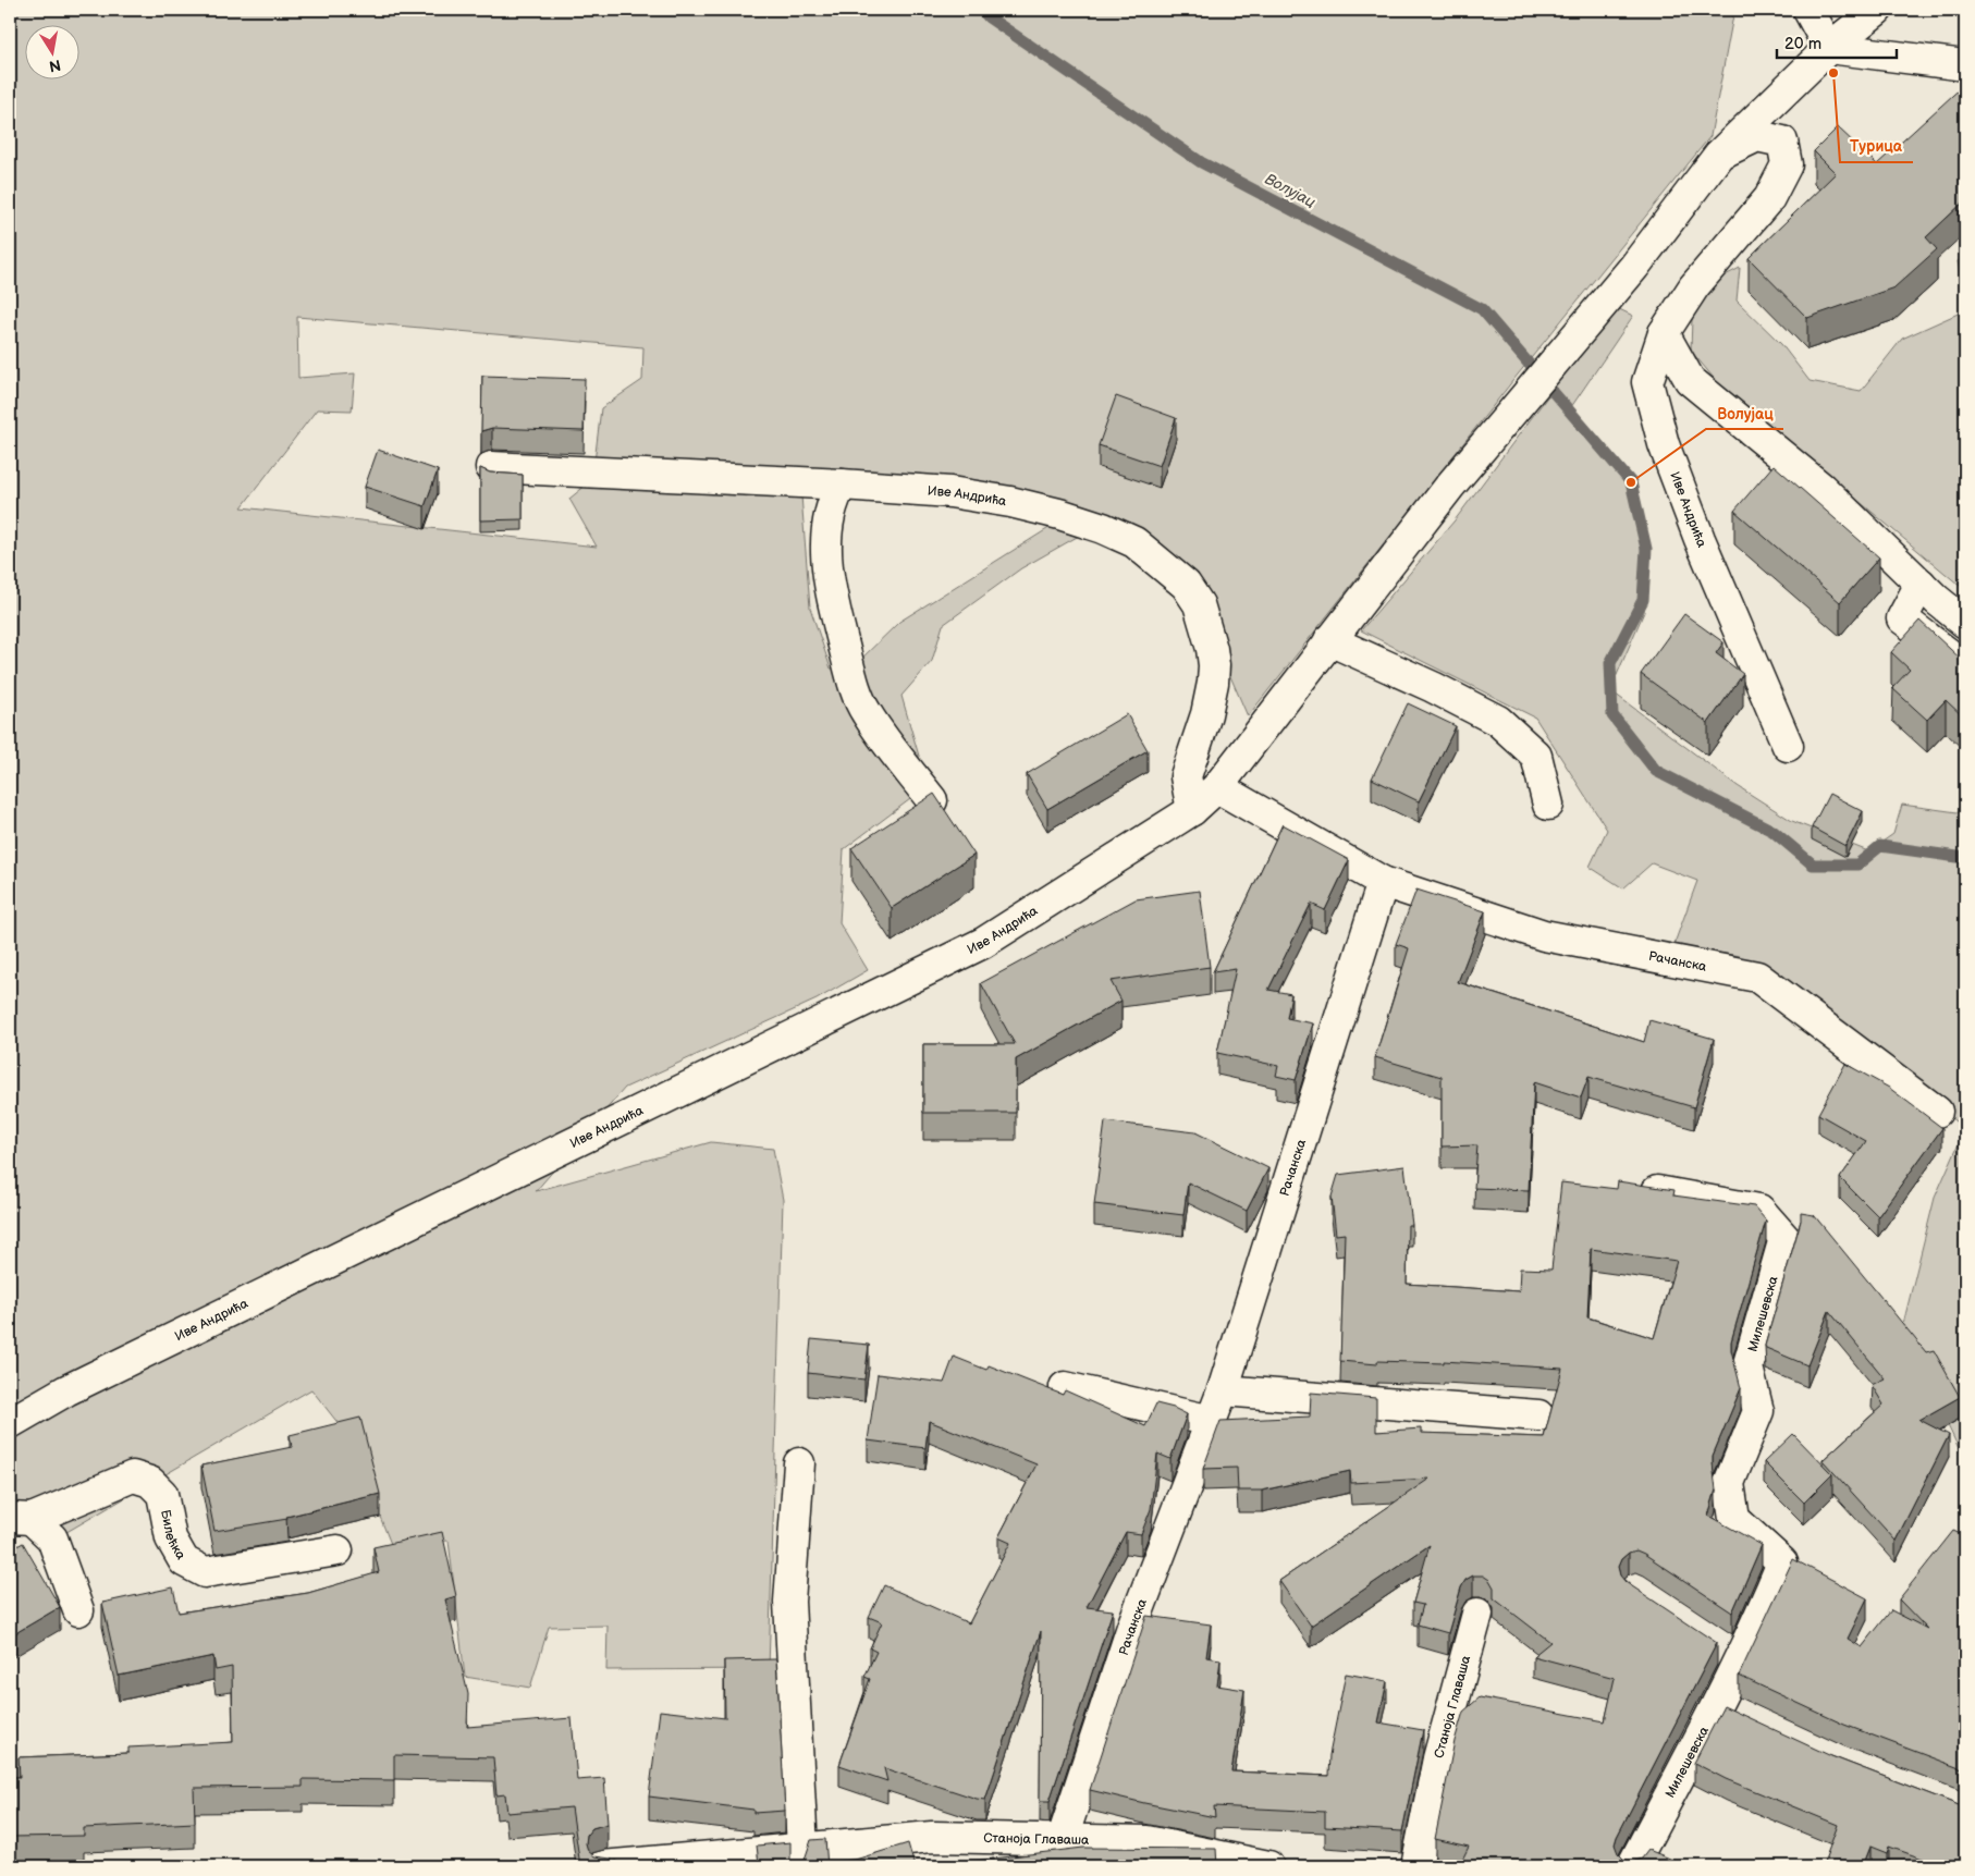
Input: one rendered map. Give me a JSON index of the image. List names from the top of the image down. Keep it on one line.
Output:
{"streets":{"street":["Иве Андрића","Рачанска","Милешевска","Билећка","Станоја Главаша"]},"crossings":[["Иве Андрића","Рачанска"],["Рачанска","Станоја Главаша"]],"water":["Волујац"],"places":["Турица","Волујац"],"scale_bar":"20 m","north":"bottom"}
